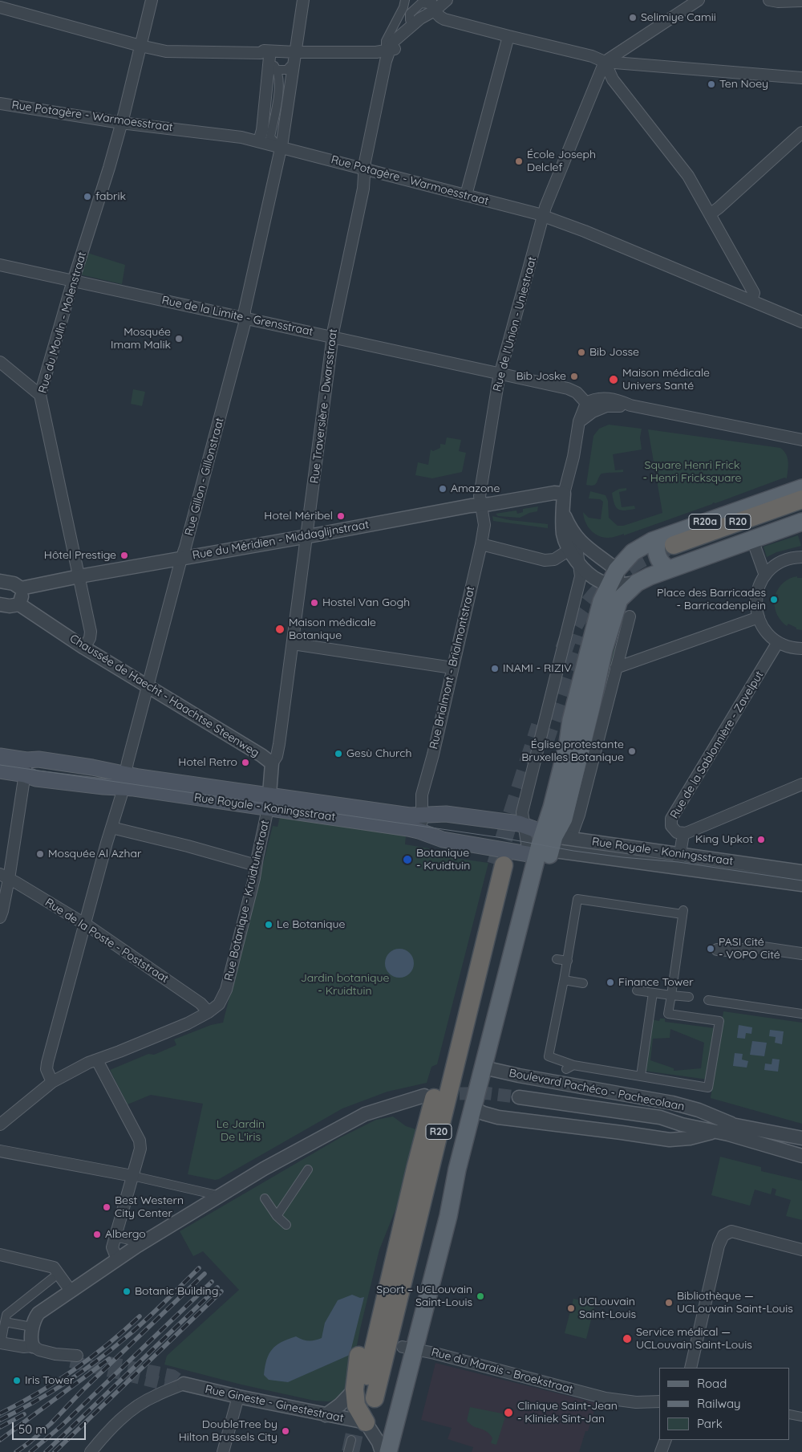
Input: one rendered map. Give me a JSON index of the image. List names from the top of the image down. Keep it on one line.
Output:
{"streets":{"highway":["R20"],"main road":["R20a","Rue Royale - Koningsstraat"],"street":["Rue Potagère - Warmoesstraat","Rue de la Limite - Grensstraat","Rue du Moulin - Molenstraat","Rue de l'Union - Uniestraat","Rue Traversière - Dwarsstraat","Rue Gillon - Gillonstraat","Rue du Méridien - Middaglijnstraat","Rue Brialmont - Brialmontstraat","Chaussée de Haecht - Haachtse Steenweg","Rue de la Sablonnière - Zavelput","Rue Botanique - Kruidtuinstraat","Rue de la Poste - Poststraat","Boulevard Pachéco - Pachecolaan","Rue du Marais - Broekstraat","Rue Gineste - Ginestestraat"]},"crossings":[["Rue Potagère - Warmoesstraat","Rue du Moulin - Molenstraat"],["Rue Potagère - Warmoesstraat","Rue de l'Union - Uniestraat"],["Rue Potagère - Warmoesstraat","Rue Traversière - Dwarsstraat"],["Rue Potagère - Warmoesstraat","Rue Gillon - Gillonstraat"],["Rue de la Limite - Grensstraat","Rue du Moulin - Molenstraat"],["Rue de la Limite - Grensstraat","Rue de l'Union - Uniestraat"],["Rue de la Limite - Grensstraat","Rue Traversière - Dwarsstraat"],["Rue de la Limite - Grensstraat","Rue Gillon - Gillonstraat"],["Rue du Moulin - Molenstraat","Rue du Méridien - Middaglijnstraat"],["Rue du Moulin - Molenstraat","Chaussée de Haecht - Haachtse Steenweg"],["Rue de l'Union - Uniestraat","Rue du Méridien - Middaglijnstraat"],["Rue de l'Union - Uniestraat","Rue Brialmont - Brialmontstraat"],["Rue Traversière - Dwarsstraat","Rue du Méridien - Middaglijnstraat"],["Rue Traversière - Dwarsstraat","Chaussée de Haecht - Haachtse Steenweg"],["Rue Gillon - Gillonstraat","Rue du Méridien - Middaglijnstraat"],["Rue Gillon - Gillonstraat","Chaussée de Haecht - Haachtse Steenweg"],["Rue Gillon - Gillonstraat","Rue Royale - Koningsstraat"],["Rue Gillon - Gillonstraat","Rue Botanique - Kruidtuinstraat"],["Rue Gillon - Gillonstraat","Rue de la Poste - Poststraat"],["R20a","R20"],["R20","Rue Gineste - Ginestestraat"],["Rue du Méridien - Middaglijnstraat","Rue Brialmont - Brialmontstraat"],["Rue Brialmont - Brialmontstraat","Rue Royale - Koningsstraat"],["Rue de la Sablonnière - Zavelput","Rue Royale - Koningsstraat"],["Rue Royale - Koningsstraat","Rue Botanique - Kruidtuinstraat"],["Rue Botanique - Kruidtuinstraat","Rue de la Poste - Poststraat"]],"parks":["Square Henri Frick - Henri Fricksquare","Jardin botanique - Kruidtuin","Le Jardin De L'iris"],"places":["Selimiye Camii","Ten Noey","École Joseph Delclef","fabrik","Mosquée Imam Malik","Bib Josse","Bib Joske","Maison médicale Univers Santé","Amazone","Hotel Méribel","Hôtel Prestige","Place des Barricades - Barricadenplein","Hostel Van Gogh","Maison médicale Botanique","INAMI - RIZIV","Église protestante Bruxelles Botanique","Gesù Church","Hotel Retro","King Upkot","Mosquée Al Azhar","Botanique - Kruidtuin","Le Botanique","PASI Cité - VOPO Cité","Finance Tower","Best Western City Center","Albergo","Botanic Building","Sport – UCLouvain Saint-Louis","Bibliothèque — UCLouvain Saint-Louis","UCLouvain Saint-Louis","Service médical — UCLouvain Saint-Louis","Iris Tower","Clinique Saint-Jean - Kliniek Sint-Jan","DoubleTree by Hilton Brussels City"],"legend":["Road","Railway","Park"],"scale_bar":"50 m"}
